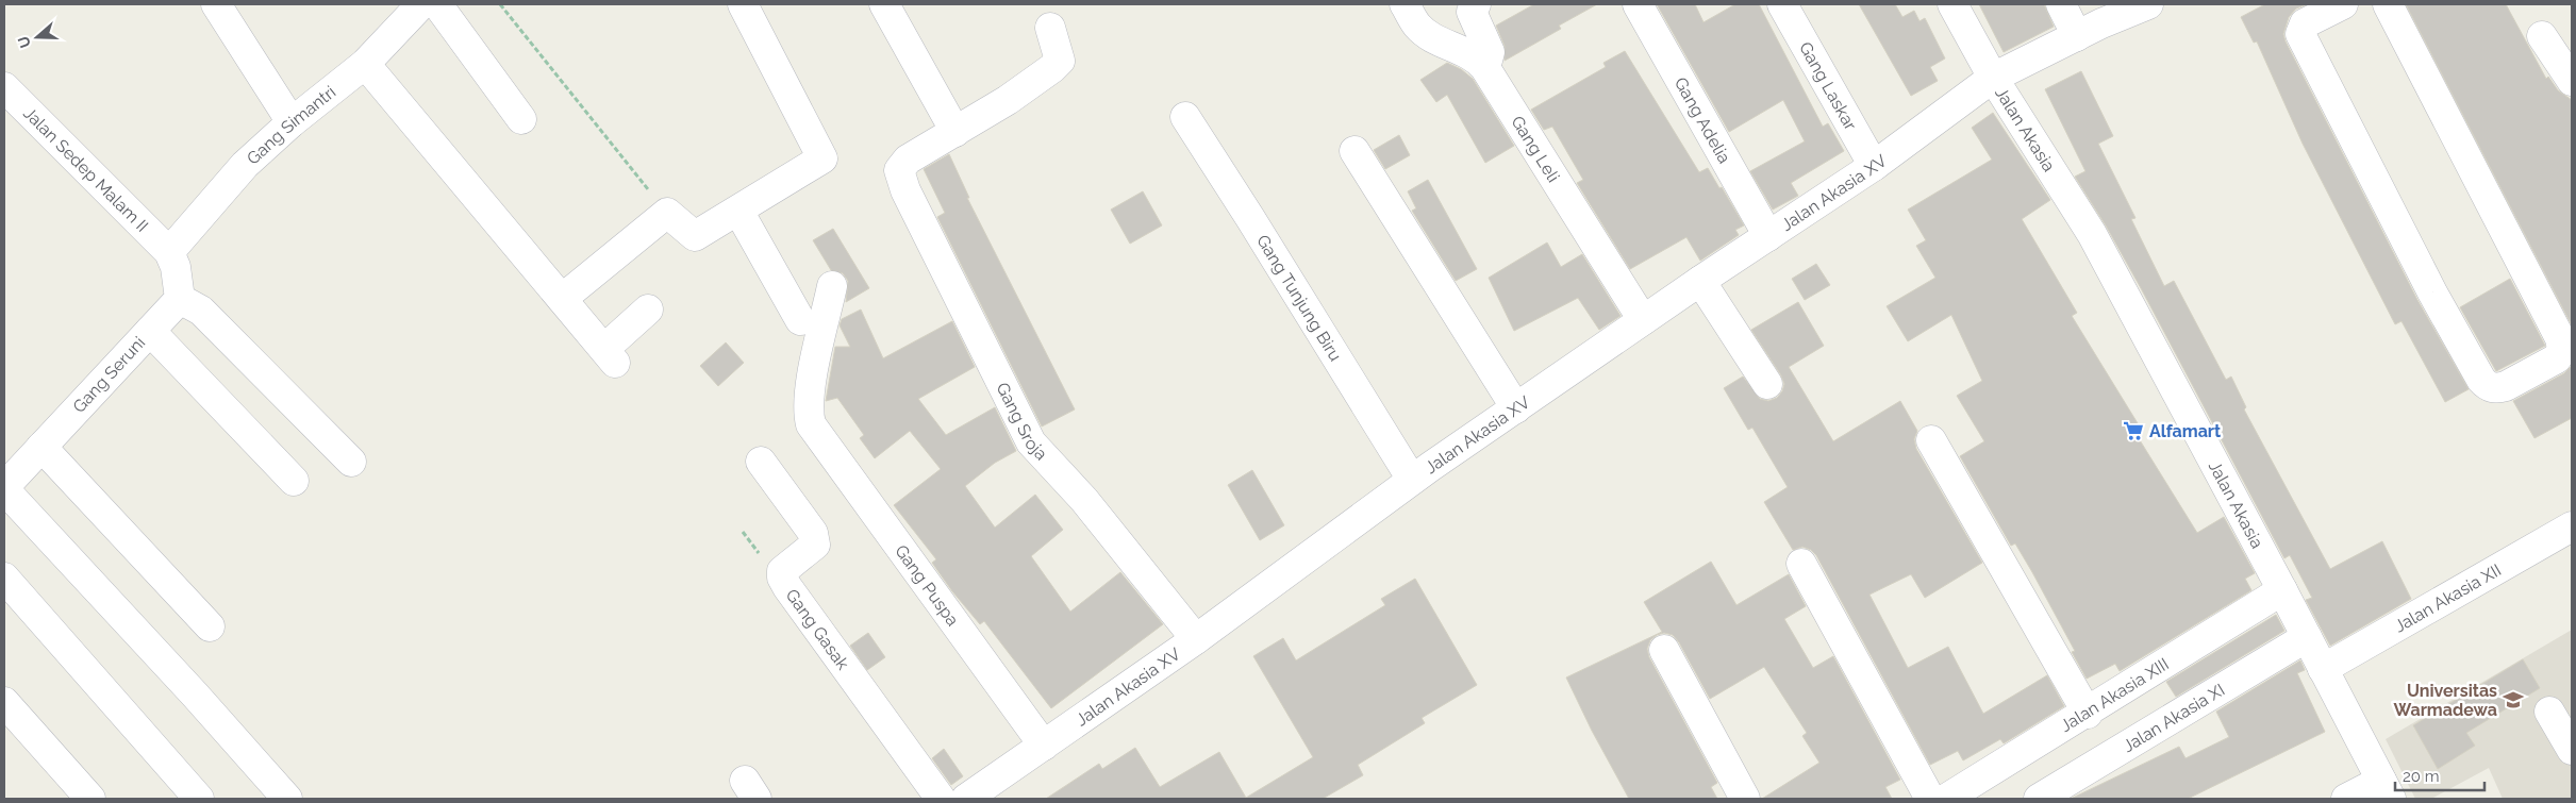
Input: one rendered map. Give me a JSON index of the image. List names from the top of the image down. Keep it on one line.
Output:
{"streets":{"street":["Gang Laskar","Gang Adelia","Gang Simantri","Jalan Akasia","Gang Leli","Jalan Sedep Malam II","Jalan Akasia XV","Gang Tunjung Biru","Gang Seruni","Gang Sroja","Gang Puspa","Jalan Akasia XII","Gang Gasak","Jalan Akasia XIII","Jalan Akasia XI"]},"crossings":[["Gang Laskar","Jalan Akasia XV"],["Gang Adelia","Jalan Akasia XV"],["Gang Simantri","Jalan Sedep Malam II"],["Jalan Akasia","Jalan Akasia XV"],["Jalan Akasia","Jalan Akasia XII"],["Jalan Akasia","Jalan Akasia XIII"],["Jalan Akasia","Jalan Akasia XI"],["Gang Leli","Jalan Akasia XV"],["Jalan Akasia XV","Gang Tunjung Biru"],["Jalan Akasia XV","Gang Sroja"],["Jalan Akasia XV","Gang Puspa"]],"places":{"supermarket":["Alfamart"],"school or university":["Universitas Warmadewa"]},"scale_bar":"20 m","north":"left"}
